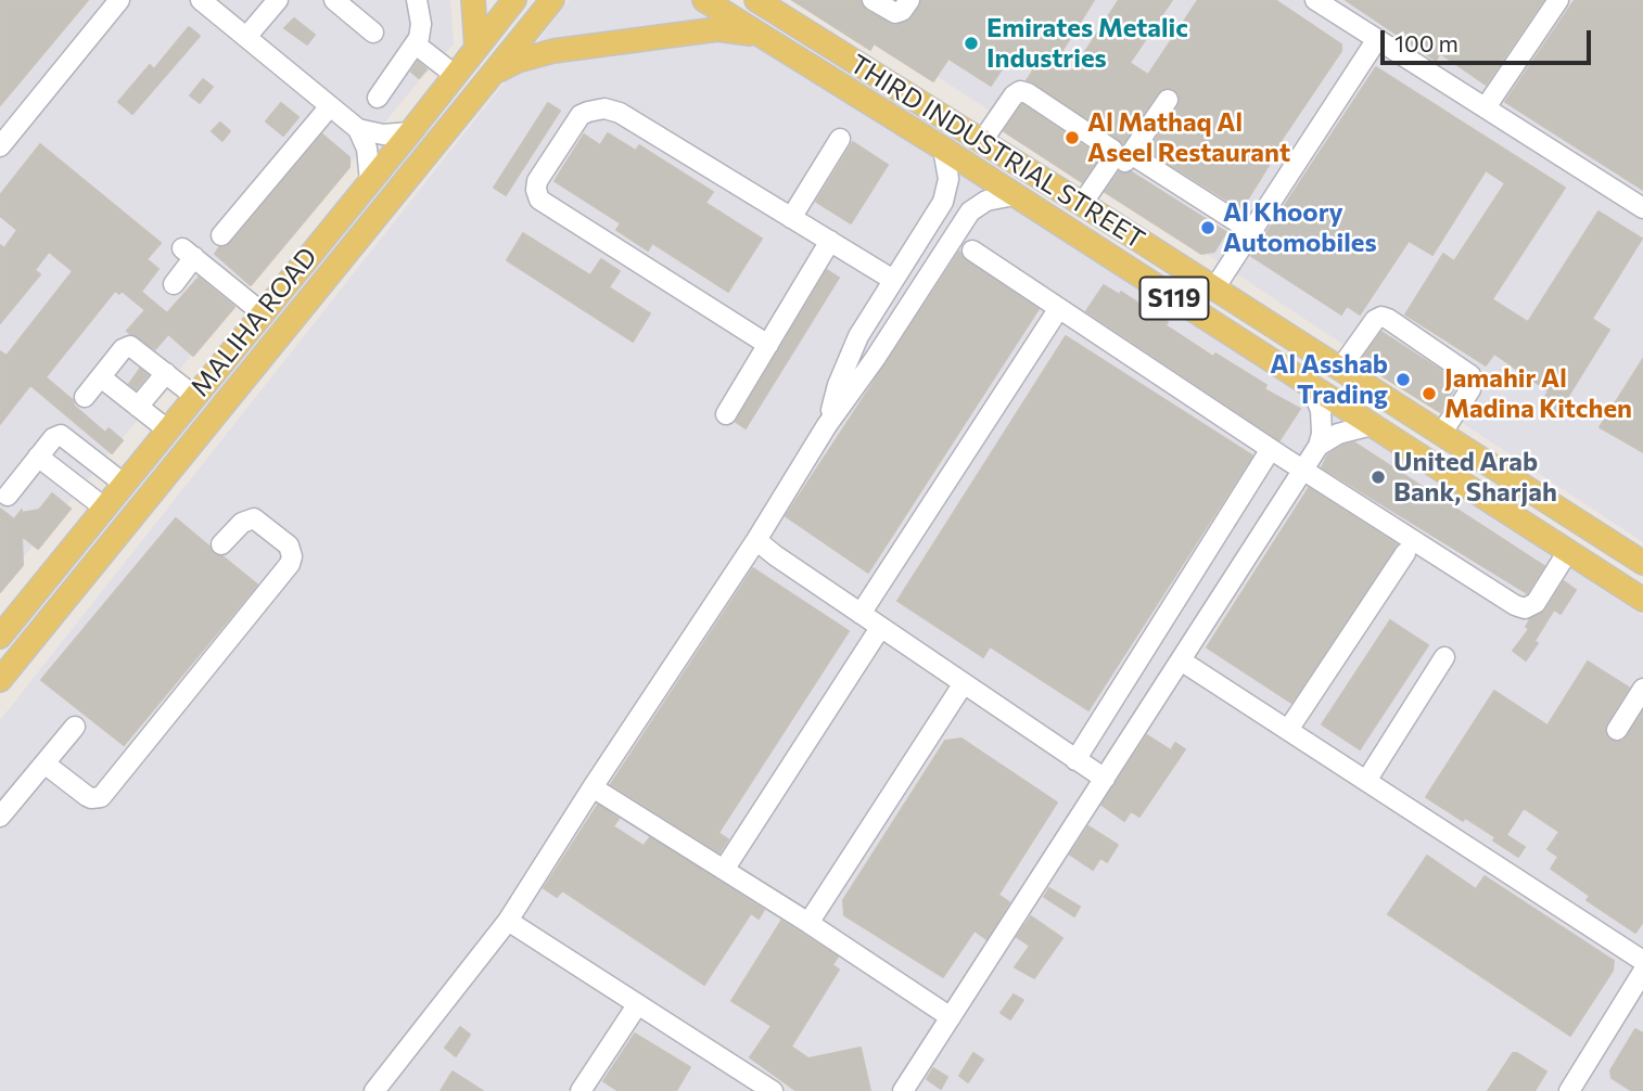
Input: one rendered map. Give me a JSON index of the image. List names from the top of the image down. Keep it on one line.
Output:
{"streets":{"main road":["THIRD INDUSTRIAL STREET","S119","MALIHA ROAD"]},"places":["Emirates Metalic Industries","Al Mathaq Al Aseel Restaurant","Al Khoory Automobiles","Al Asshab Trading","Jamahir Al Madina Kitchen","United Arab Bank, Sharjah"],"scale_bar":"100 m"}
